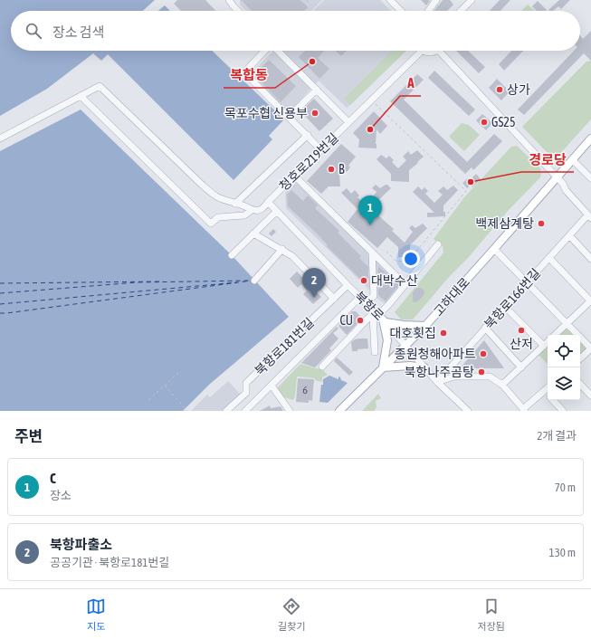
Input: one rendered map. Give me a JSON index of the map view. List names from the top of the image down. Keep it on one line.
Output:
{"streets":{"main road":["고하대로"],"street":["청호로219번길","북항로166번길","북항로","북항로181번길"]},"crossings":[["청호로219번길","북항로"],["고하대로","북항로"],["북항로166번길","북항로"],["북항로","북항로181번길"]],"places":["복합동","상가","목포수협 신용부","GS25","A","B","경로당","백제삼계탕","대박수산","CU","산저","대호횟집","종원청해아파트","북항나주곰탕"],"house_numbers":["6"],"page":{"search":"장소 검색","pins":["1","2"],"heading":["주변","2개 결과"],"list":[{"mark":"1","name":"C","note":"장소","value":"70 m"},{"mark":"2","name":"북항파출소","note":"공공기관 · 북항로181번길","value":"130 m"}],"nav":["지도","길찾기","저장됨"]}}
